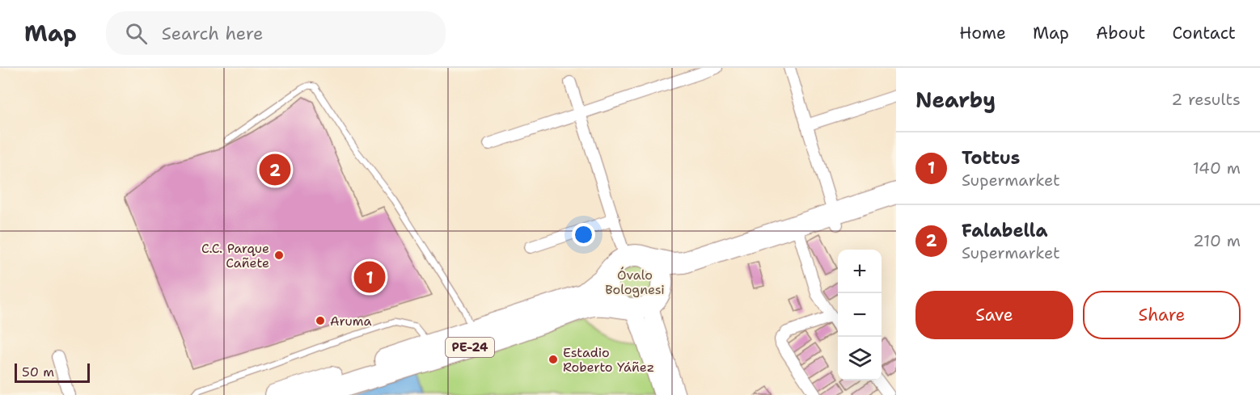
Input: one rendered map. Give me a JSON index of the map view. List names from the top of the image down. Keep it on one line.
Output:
{"streets":{"highway":["PE-24"]},"parks":["Óvalo Bolognesi"],"places":["C.C. Parque Cañete","Aruma","Estadio Roberto Yáñez"],"scale_bar":"50 m","page":{"header":"Map","search":"Search here","nav":["Home","Map","About","Contact"],"heading":["Nearby","2 results"],"list":[{"mark":"1","name":"Tottus","note":"Supermarket","value":"140 m"},{"mark":"2","name":"Falabella","note":"Supermarket","value":"210 m"}],"pins":["2","1"],"map_buttons":["+","−"],"buttons":["Save","Share"],"scale":"50 m"}}
